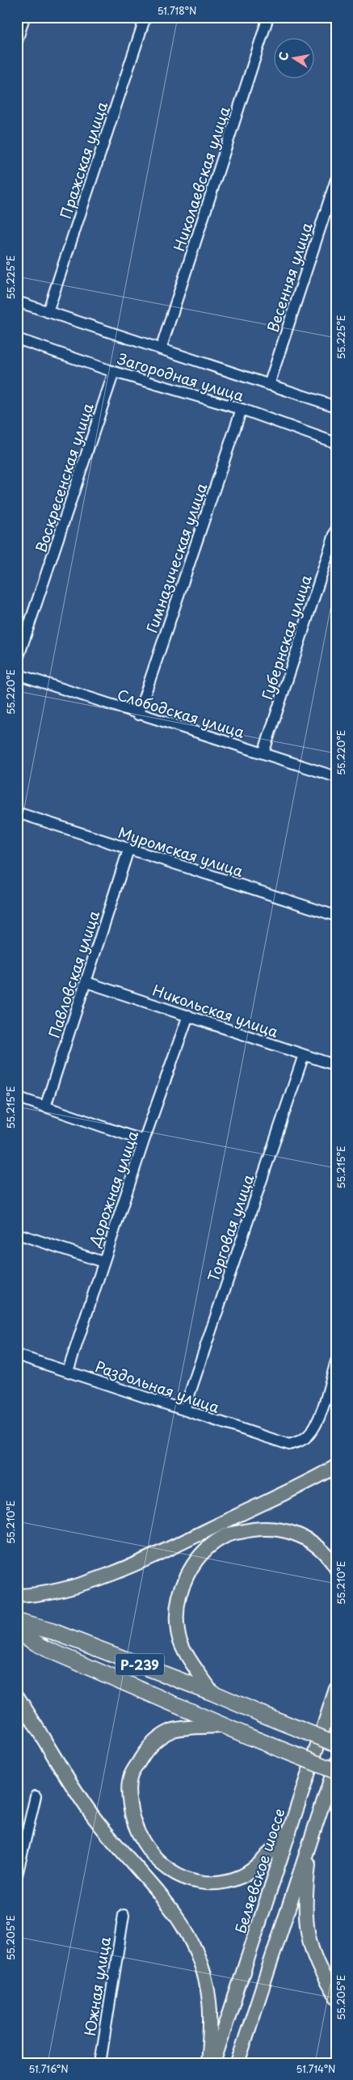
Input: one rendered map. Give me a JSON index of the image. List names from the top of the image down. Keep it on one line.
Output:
{"streets":{"highway":["Р-239"],"main road":["Беляевское шоссе"],"street":["Пражская улица","Николаевская улица","Весенняя улица","Загородная улица","Воскресенская улица","Гимназическая улица","Губернская улица","Слободская улица","Муромская улица","Павловская улица","Никольская улица","Дорожная улица","Торговая улица","Раздольная улица","Южная улица"]},"crossings":[["Загородная улица","Воскресенская улица"],["Загородная улица","Гимназическая улица"],["Гимназическая улица","Слободская улица"],["Губернская улица","Слободская улица"],["Муромская улица","Павловская улица"],["Павловская улица","Никольская улица"],["Никольская улица","Дорожная улица"],["Никольская улица","Торговая улица"],["Дорожная улица","Раздольная улица"],["Торговая улица","Раздольная улица"]],"north":"left","coordinates":["51.718°N","55.225°E","55.220°E","55.215°E","55.210°E","55.205°E","51.716°N","51.714°N"]}
